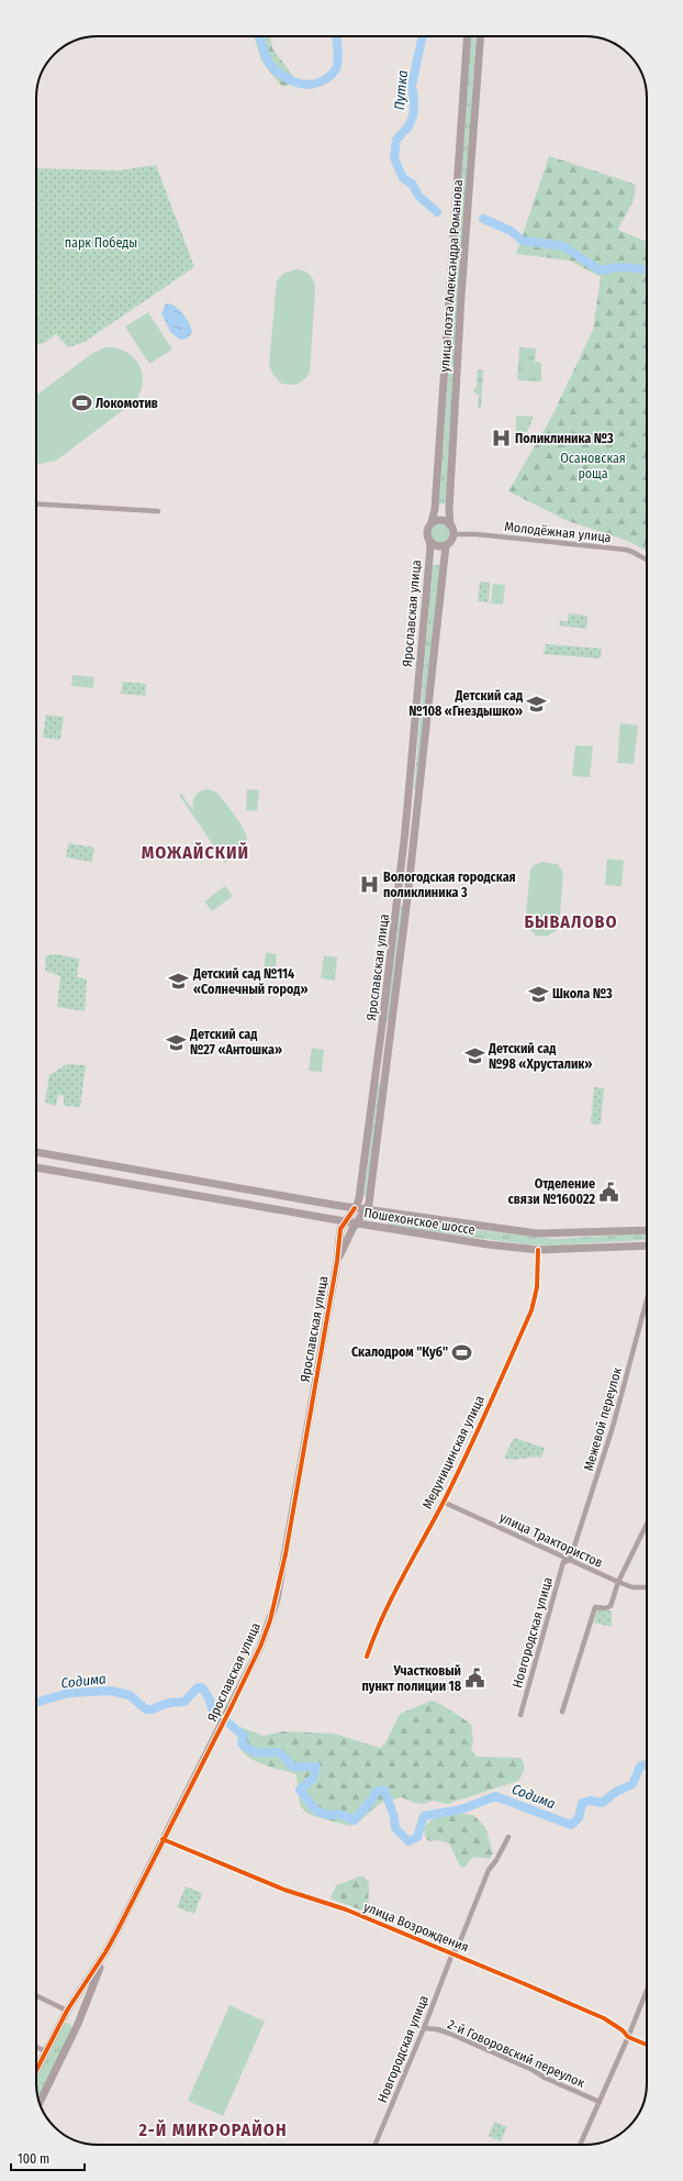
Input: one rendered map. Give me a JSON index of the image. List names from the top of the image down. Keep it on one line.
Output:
{"streets":{"main road":["улица поэта Александра Романова","Ярославская улица","Пошехонское шоссе"],"street":["Молодёжная улица","Межевой переулок","Медуницинская улица","улица Трактористов","Новгородская улица","улица Возрождения","2-й Говоровский переулок"]},"crossings":[["улица поэта Александра Романова","Ярославская улица"],["Ярославская улица","Пошехонское шоссе"],["Ярославская улица","улица Возрождения"],["Пошехонское шоссе","Медуницинская улица"],["Межевой переулок","улица Трактористов"],["Межевой переулок","Новгородская улица"],["Медуницинская улица","улица Трактористов"],["улица Трактористов","Новгородская улица"],["Новгородская улица","улица Возрождения"],["Новгородская улица","2-й Говоровский переулок"]],"districts":["МОЖАЙСКИЙ","БЫВАЛОВО","2-Й МИКРОРАЙОН"],"water":["Путка","Содима"],"parks":["парк Победы","Осановская роща"],"places":{"sports":["Локомотив","Скалодром \"Куб\""],"hospital":["Поликлиника №3","Вологодская городская поликлиника 3"],"school or university":["Детский сад №108 «Гнездышко»","Детский сад №114 «Солнечный город»","Школа №3","Детский сад №27 «Антошка»","Детский сад №98 «Хрусталик»"],"public building":["Отделение связи №160022","Участковый пункт полиции 18"]},"scale_bar":"100 m"}
